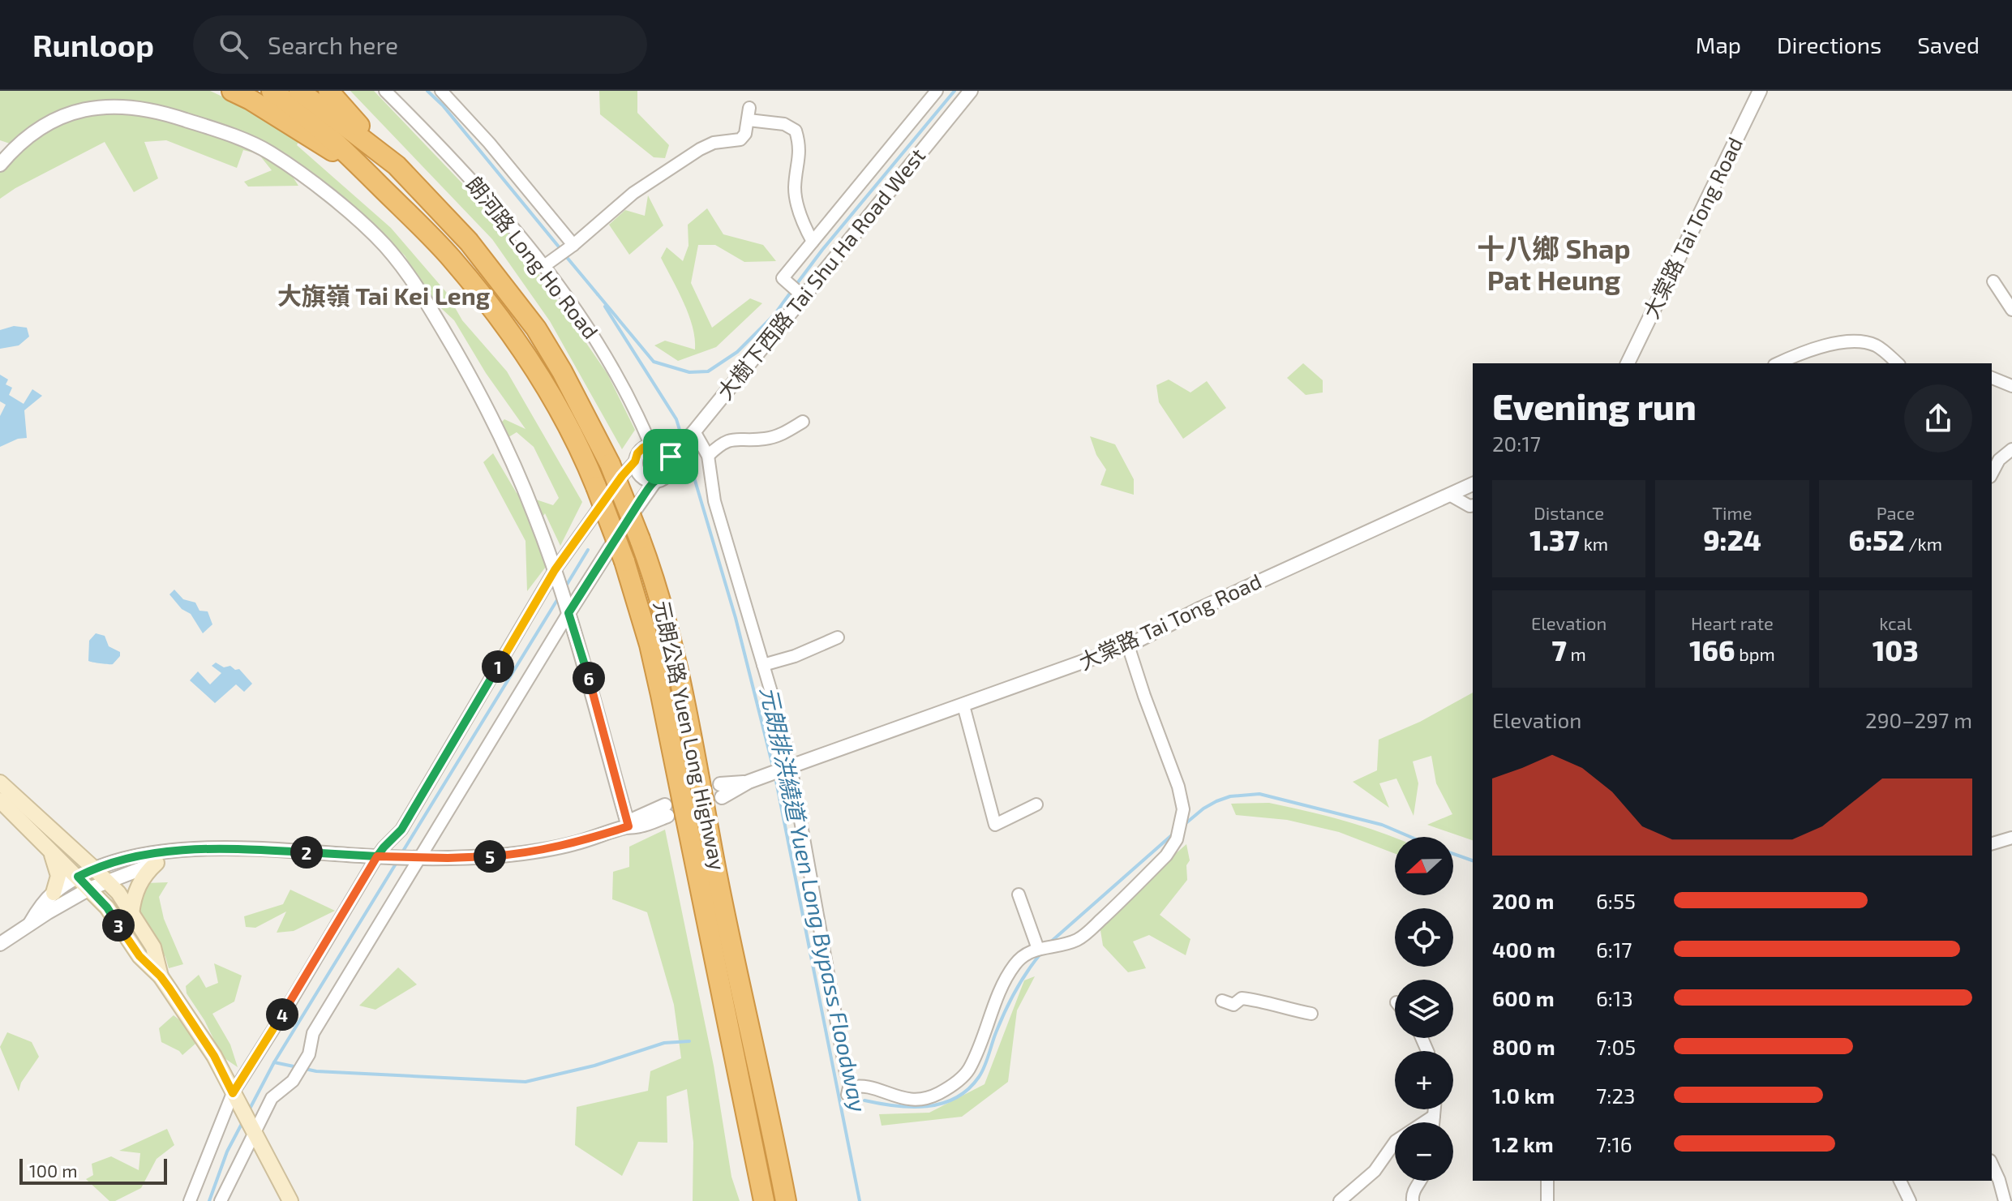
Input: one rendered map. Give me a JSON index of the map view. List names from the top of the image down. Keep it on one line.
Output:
{"streets":{"highway":["元朗公路 Yuen Long Highway"],"street":["大棠路 Tai Tong Road","朗河路 Long Ho Road","大樹下西路 Tai Shu Ha Road West"]},"crossings":[["朗河路 Long Ho Road","大樹下西路 Tai Shu Ha Road West"]],"districts":["十八鄉 Shap Pat Heung","大旗嶺 Tai Kei Leng"],"water":["元朗排洪繞道 Yuen Long Bypass Floodway"],"scale_bar":"100 m","north":"left","page":{"header":"Runloop","search":"Search here","nav":["Map","Directions","Saved"],"heading":["Evening run","20:17"],"stats":[["Distance","1.37 km"],["Time","9:24"],["Pace","6:52 /km"],["Elevation","7 m"],["Heart rate","166 bpm"],["kcal","103"]],"pins":["1","6","2","5","3","4"],"chart":["Elevation","290–297 m"],"map_buttons":["+","−"],"list":[{"name":"200 m","note":"6:55"},{"name":"400 m","note":"6:17"},{"name":"600 m","note":"6:13"},{"name":"800 m","note":"7:05"},{"name":"1.0 km","note":"7:23"},{"name":"1.2 km","note":"7:16"}],"scale":"100 m"}}
